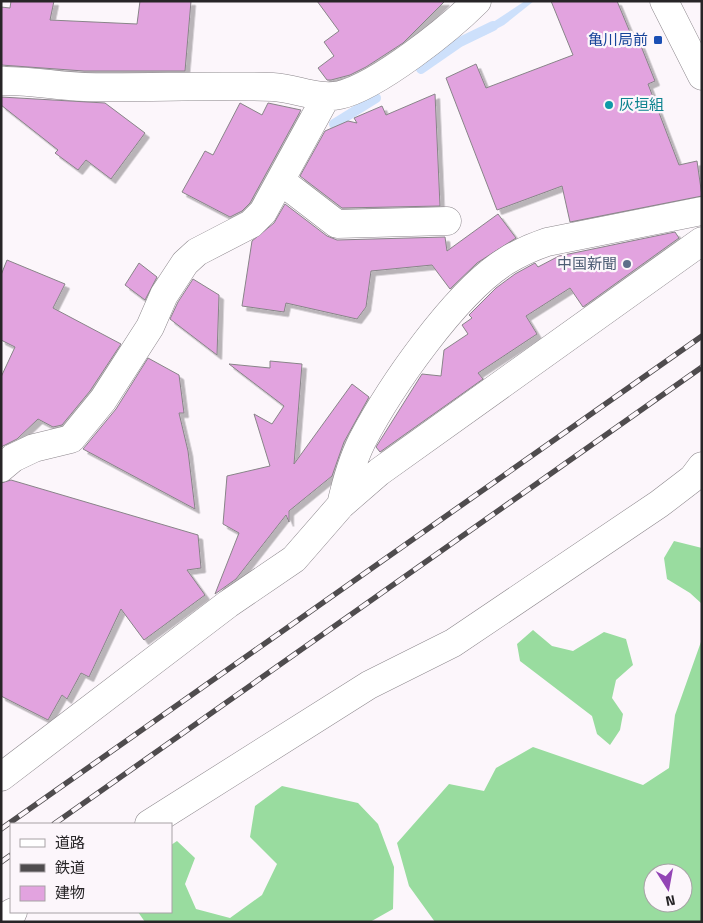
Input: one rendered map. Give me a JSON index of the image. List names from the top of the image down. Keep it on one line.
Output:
{"places":{"transit":["亀川局前"],"other":["灰垣組","中国新聞"]},"legend":["道路","鉄道","建物"],"north":"bottom"}
